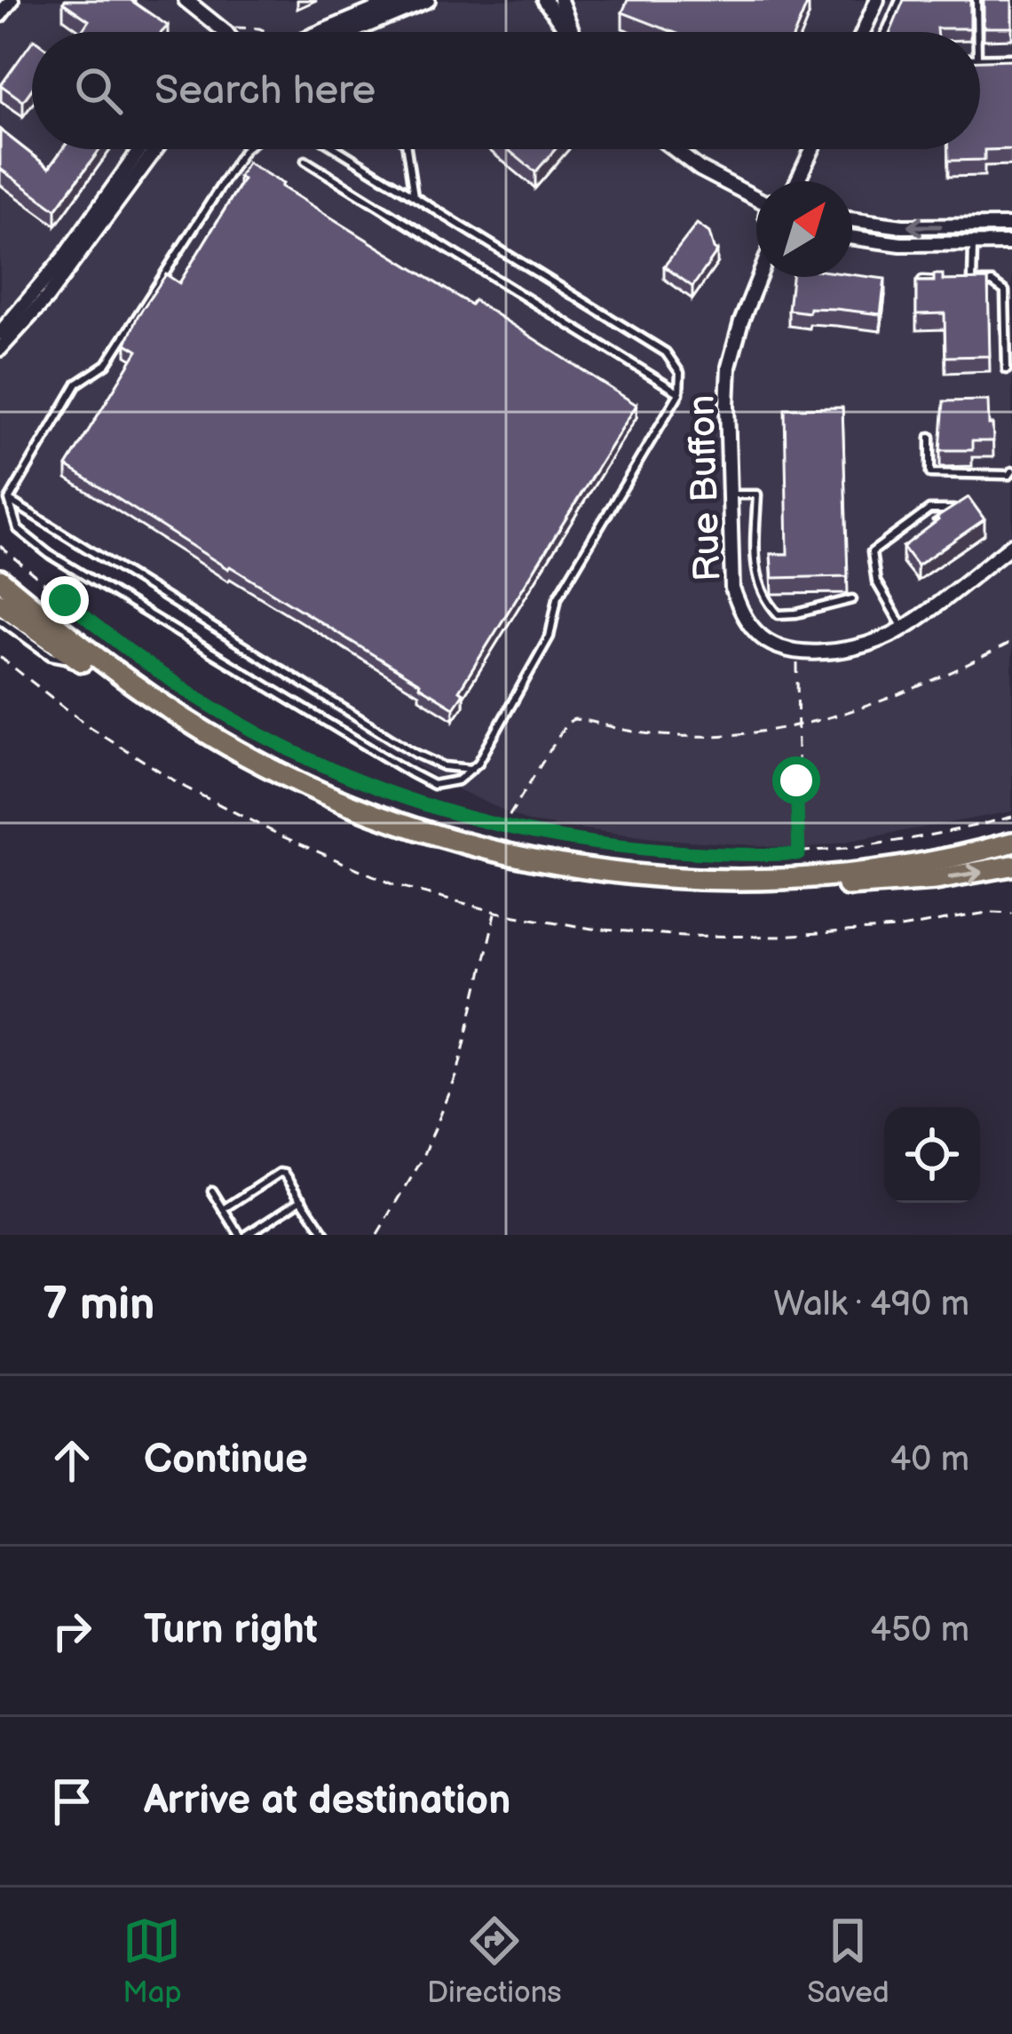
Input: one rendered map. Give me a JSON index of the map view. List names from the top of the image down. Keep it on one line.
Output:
{"streets":{"street":["Rue Buffon"]},"north":"top right","page":{"search":"Search here","heading":["7 min","Walk · 490 m"],"list":[["Continue","40 m"],["Turn right","450 m"],"Arrive at destination"],"nav":["Map","Directions","Saved"]}}
